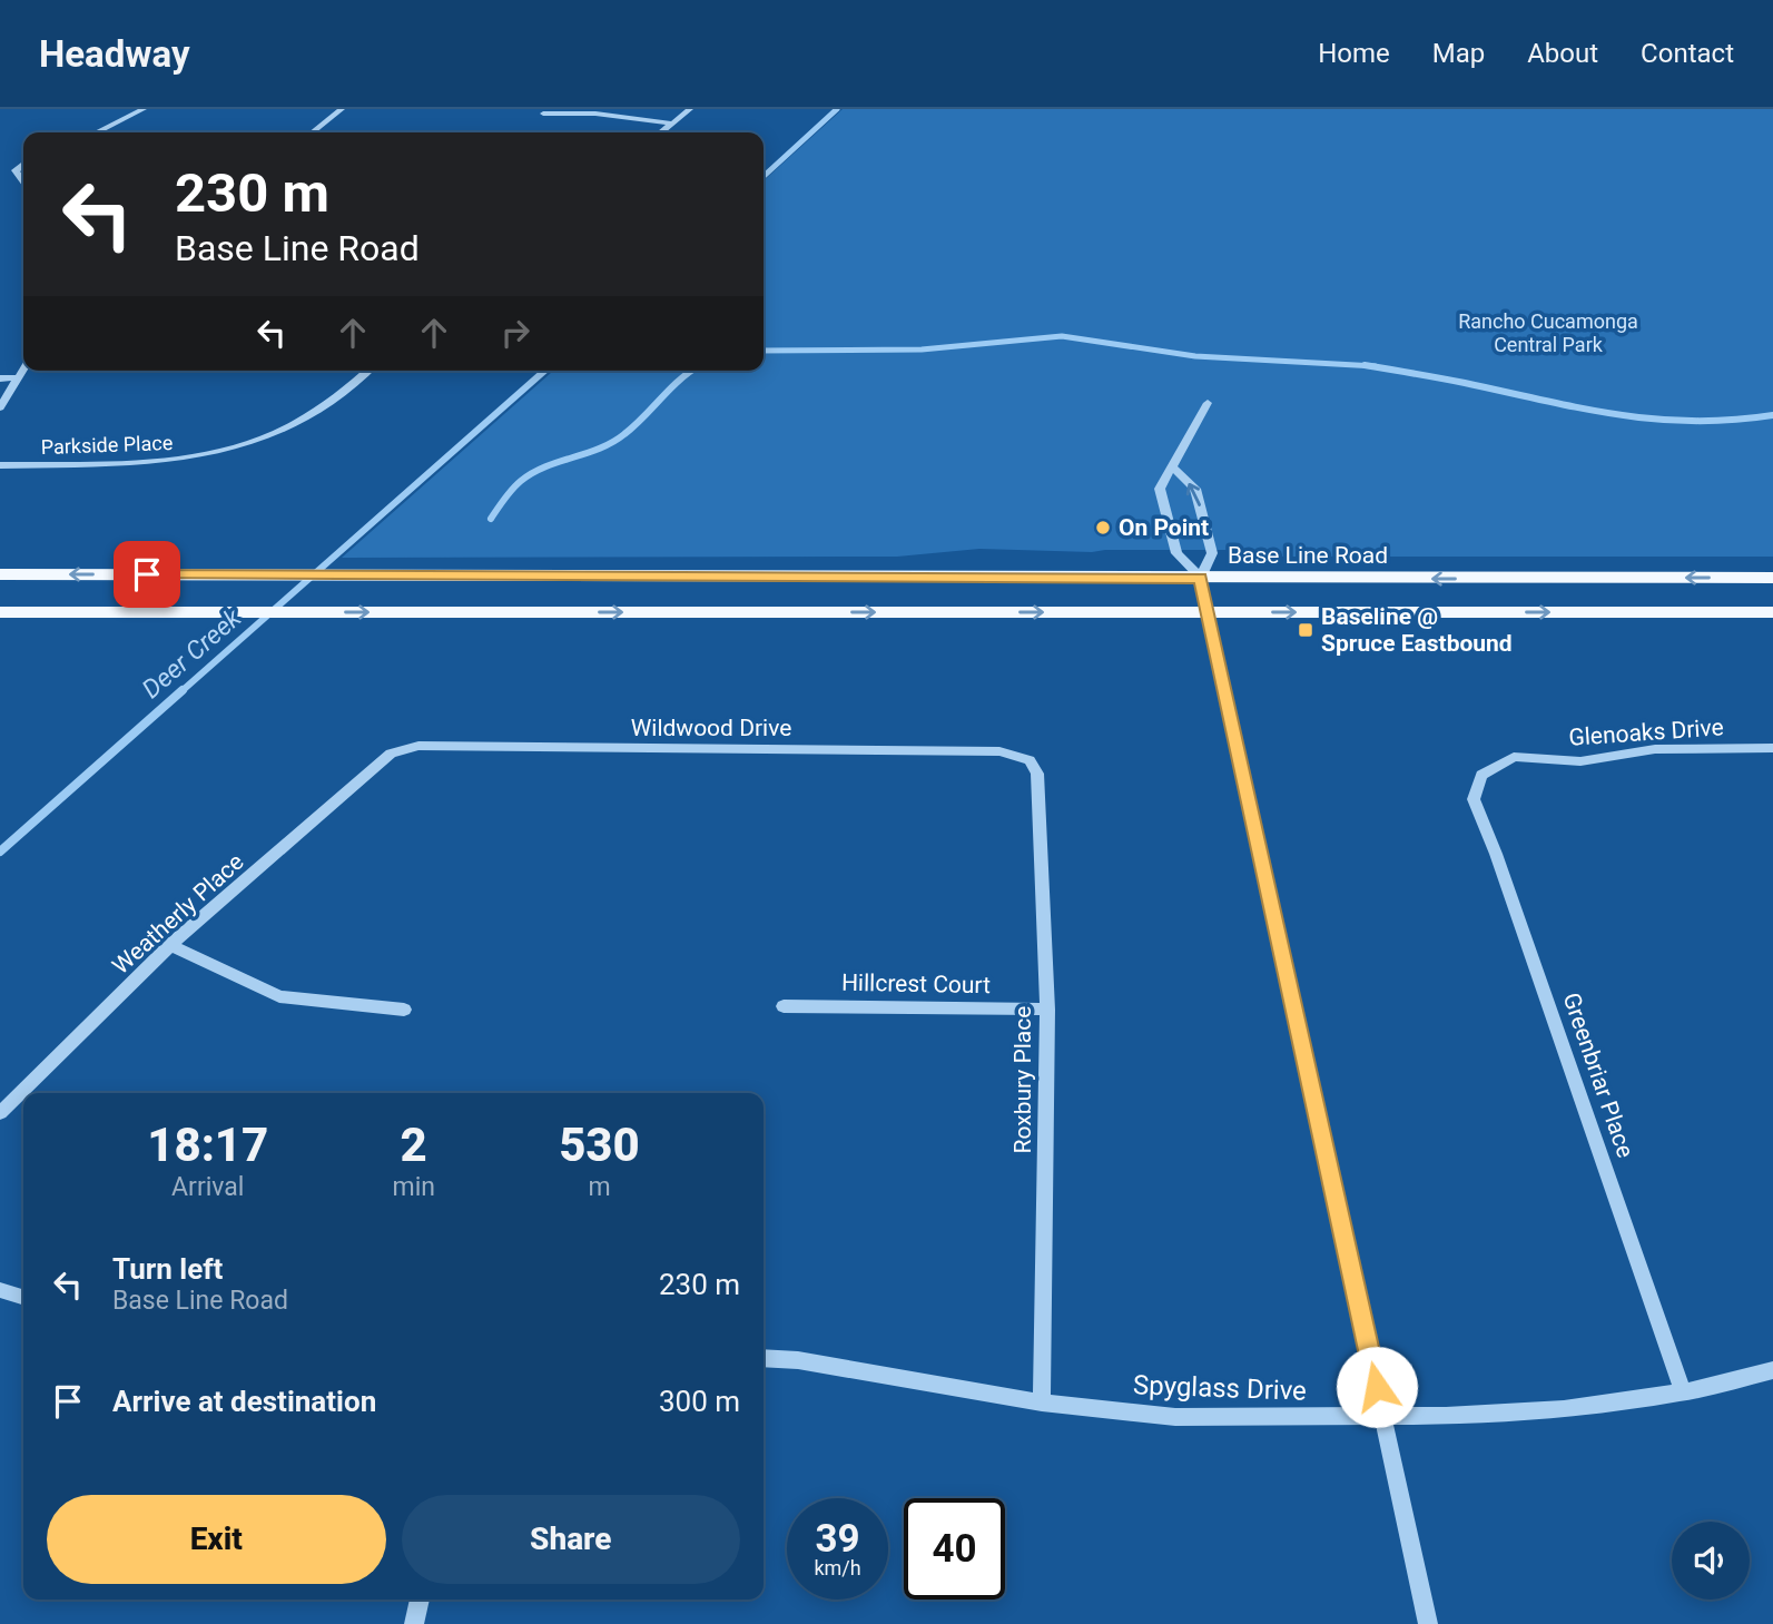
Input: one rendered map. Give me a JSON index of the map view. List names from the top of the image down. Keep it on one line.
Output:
{"streets":{"main road":["Base Line Road"],"street":["Parkside Place","Wildwood Drive","Glenoaks Drive","Weatherly Place","Hillcrest Court","Greenbriar Place","Roxbury Place","Spyglass Drive"]},"crossings":[["Wildwood Drive","Weatherly Place"],["Wildwood Drive","Roxbury Place"],["Glenoaks Drive","Greenbriar Place"],["Hillcrest Court","Roxbury Place"],["Greenbriar Place","Spyglass Drive"],["Roxbury Place","Spyglass Drive"]],"water":["Deer Creek"],"parks":["Rancho Cucamonga Central Park"],"places":{"other":["On Point"],"transit":["Baseline @ Spruce Eastbound"]},"page":{"header":"Headway","nav":["Home","Map","About","Contact"],"turn":["230 m","Base Line Road"],"eta":["18:17","Arrival","2","min","530","m"],"list":[{"name":"Turn left","note":"Base Line Road","value":"230 m"},{"name":"Arrive at destination","value":"300 m"}],"buttons":["Exit","Share"],"speed":"39 km/h","limit":"40"}}
